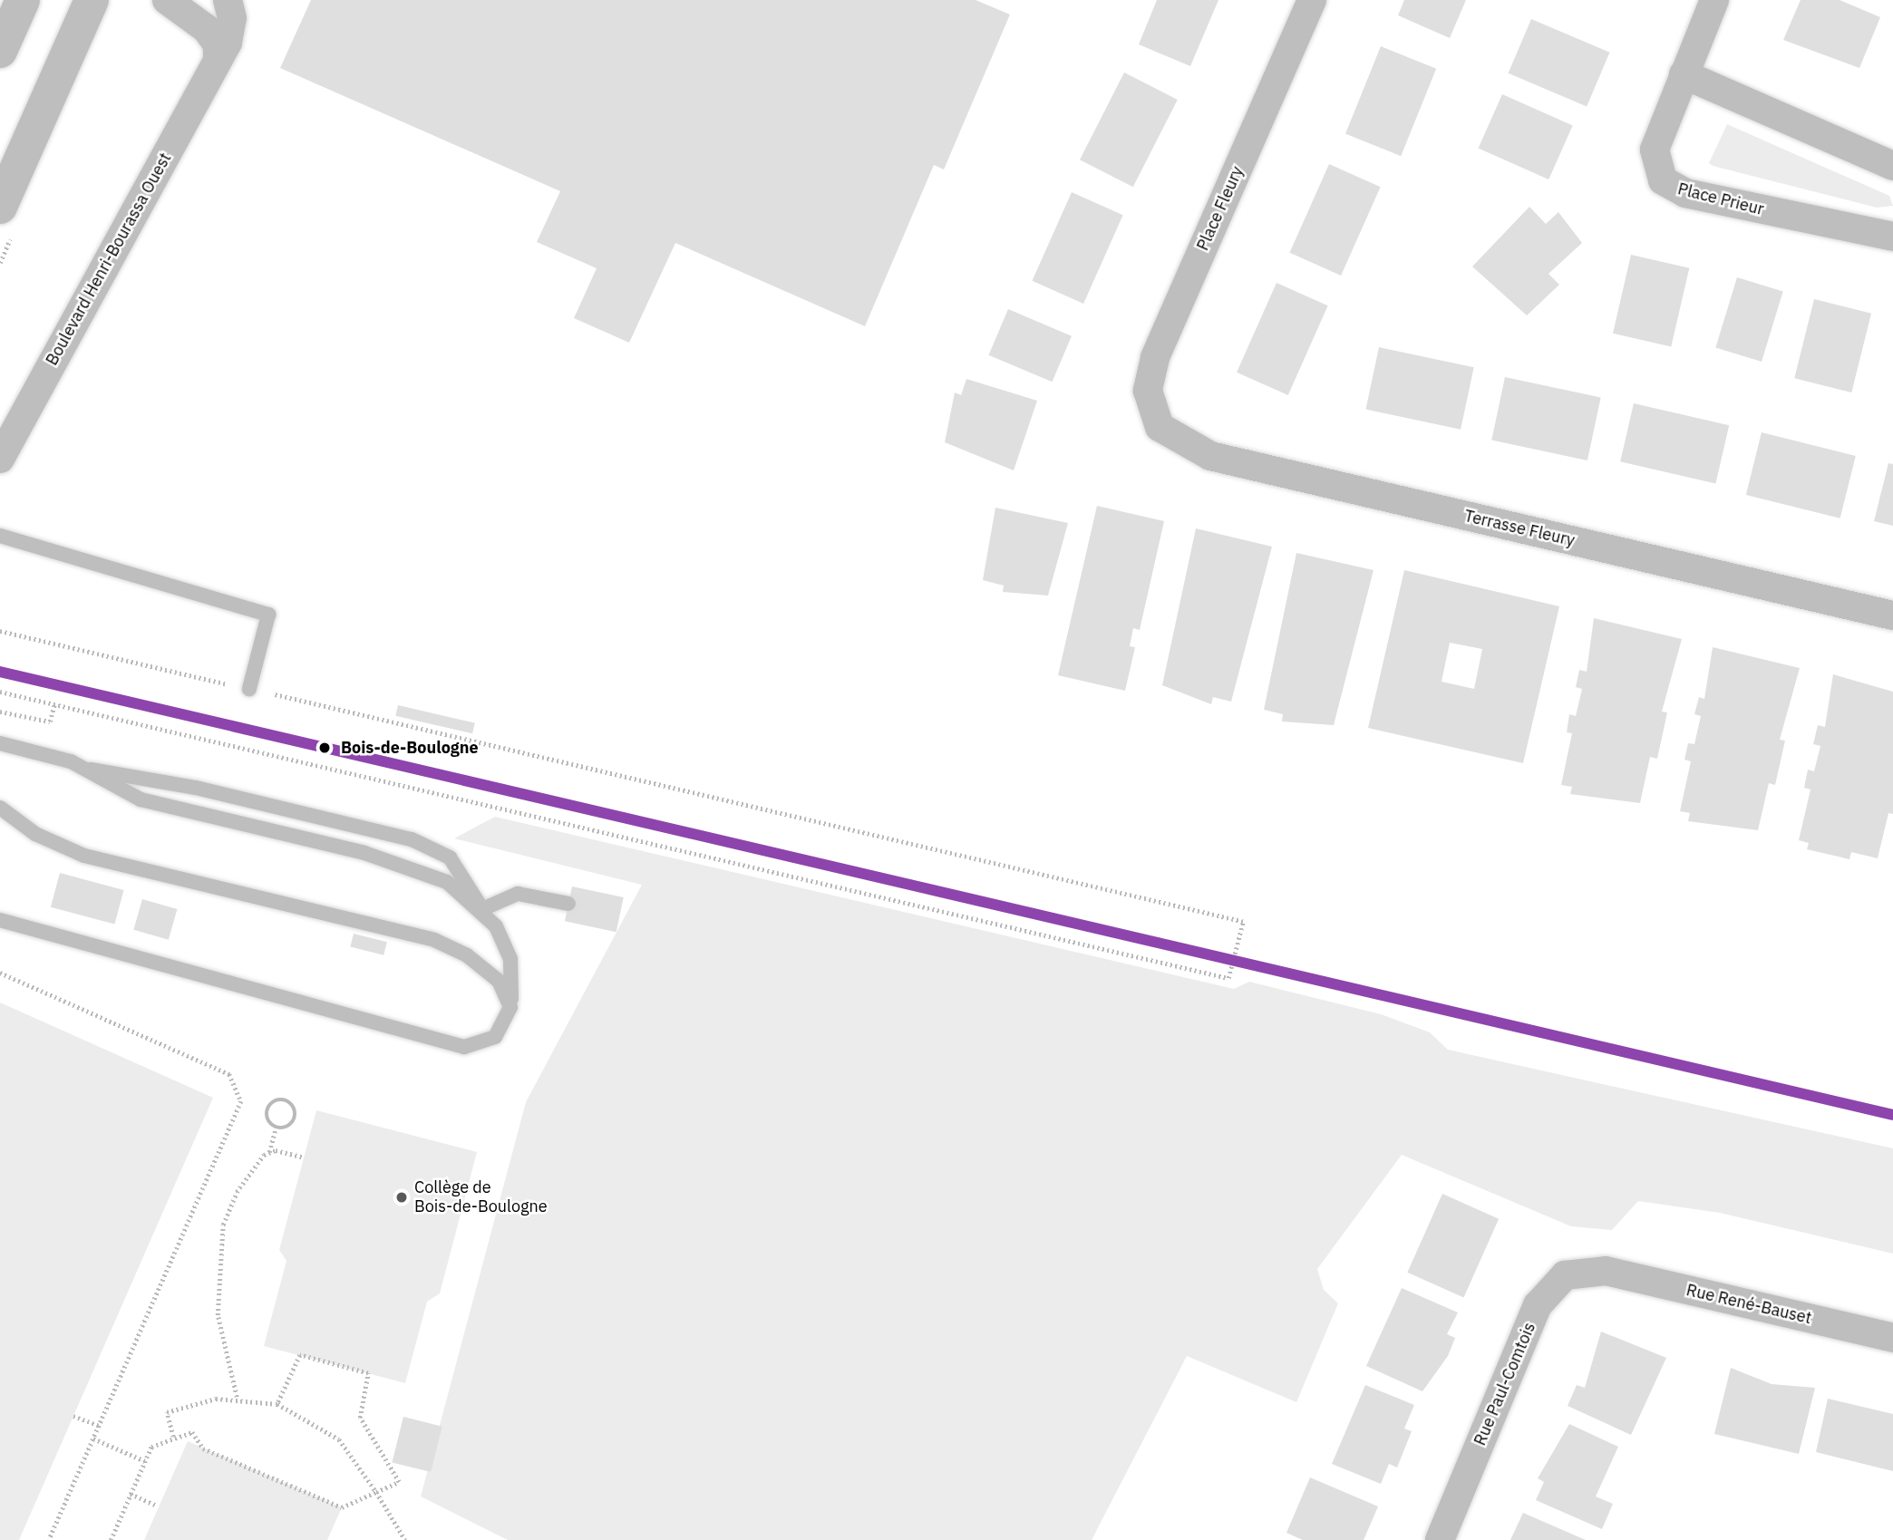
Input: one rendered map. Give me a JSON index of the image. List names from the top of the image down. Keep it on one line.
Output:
{"streets":{"street":["Place Prieur","Place Fleury","Boulevard Henri-Bourassa Ouest","Terrasse Fleury","Rue René-Bauset","Rue Paul-Comtois"]},"crossings":[["Place Fleury","Terrasse Fleury"],["Rue René-Bauset","Rue Paul-Comtois"]],"places":["Bois-de-Boulogne","Collège de Bois-de-Boulogne"]}
